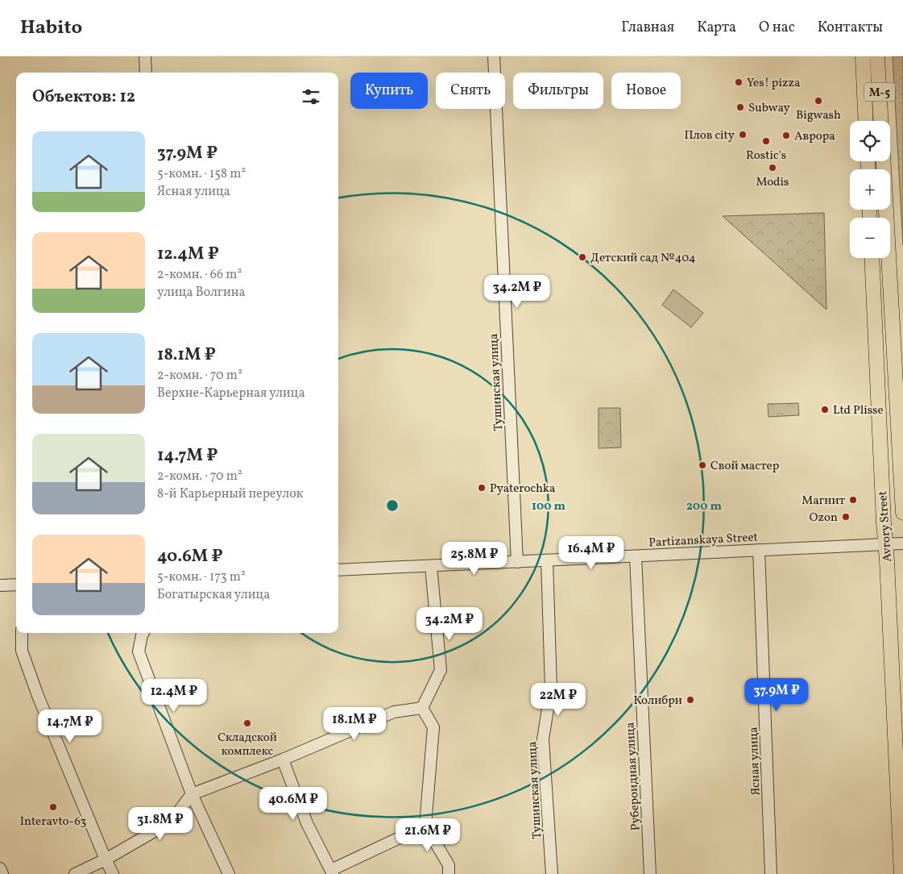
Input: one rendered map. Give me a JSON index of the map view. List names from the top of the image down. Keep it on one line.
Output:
{"streets":{"main road":["М-5","Avrory Street"],"street":["Тушинская улица","Partizanskaya Street","Ясная улица","Рубероидная улица"]},"crossings":[["Тушинская улица","Partizanskaya Street"],["Avrory Street","Partizanskaya Street"],["Partizanskaya Street","Ясная улица"],["Partizanskaya Street","Рубероидная улица"]],"places":["Yes! pizza","Bigwash","Subway","Плов city","Аврора","Rostic's","Modis","Детский сад №404","Ltd Plisse","Свой мастер","Pyaterochka","Магнит","Ozon","Колибри","Складской комплекс","Interavto-63"],"page":{"header":"Habito","nav":["Главная","Карта","О нас","Контакты"],"chip":["Купить","Снять","Фильтры","Новое"],"heading":"Объектов: 12","map_buttons":["+","−"],"list":[{"name":"37.9M ₽","note":"5-комн. · 158 m² · Ясная улица"},{"name":"12.4M ₽","note":"2-комн. · 66 m² · улица Волгина"},{"name":"18.1M ₽","note":"2-комн. · 70 m² · Верхне-Карьерная улица"},{"name":"14.7M ₽","note":"2-комн. · 70 m² · 8-й Карьерный переулок"},{"name":"40.6M ₽","note":"5-комн. · 173 m² · Богатырская улица"}],"price":["34.2M ₽","16.4M ₽","25.8M ₽","34.2M ₽","37.9M ₽","12.4M ₽","22M ₽","18.1M ₽","14.7M ₽","40.6M ₽","31.8M ₽","21.6M ₽"]},"rings":["100 m","200 m"]}
